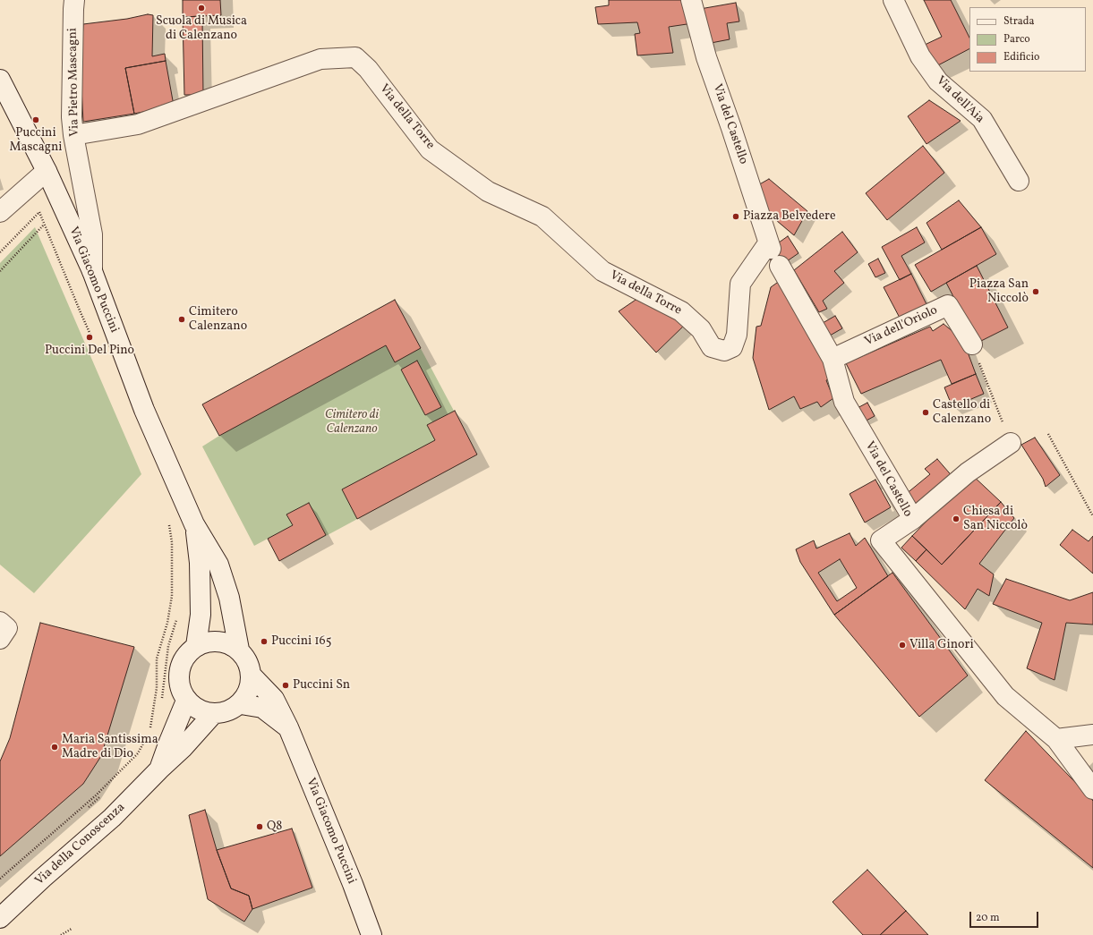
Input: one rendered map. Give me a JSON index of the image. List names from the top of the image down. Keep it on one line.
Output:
{"streets":{"street":["Via Pietro Mascagni","Via dell'Aia","Via della Torre","Via del Castello","Via Giacomo Puccini","Via dell'Oriolo","Via della Conoscenza"]},"crossings":[["Via Pietro Mascagni","Via della Torre"],["Via Pietro Mascagni","Via Giacomo Puccini"],["Via della Torre","Via del Castello"],["Via del Castello","Via dell'Oriolo"],["Via Giacomo Puccini","Via della Conoscenza"]],"parks":["Cimitero di Calenzano"],"places":["Scuola di Musica di Calenzano","Puccini Mascagni","Piazza Belvedere","Piazza San Niccolò","Cimitero Calenzano","Puccini Del Pino","Castello di Calenzano","Chiesa di San Niccolò","Puccini 165","Villa Ginori","Puccini Sn","Maria Santissima Madre di Dio","Q8"],"legend":["Strada","Parco","Edificio"],"scale_bar":"20 m"}
